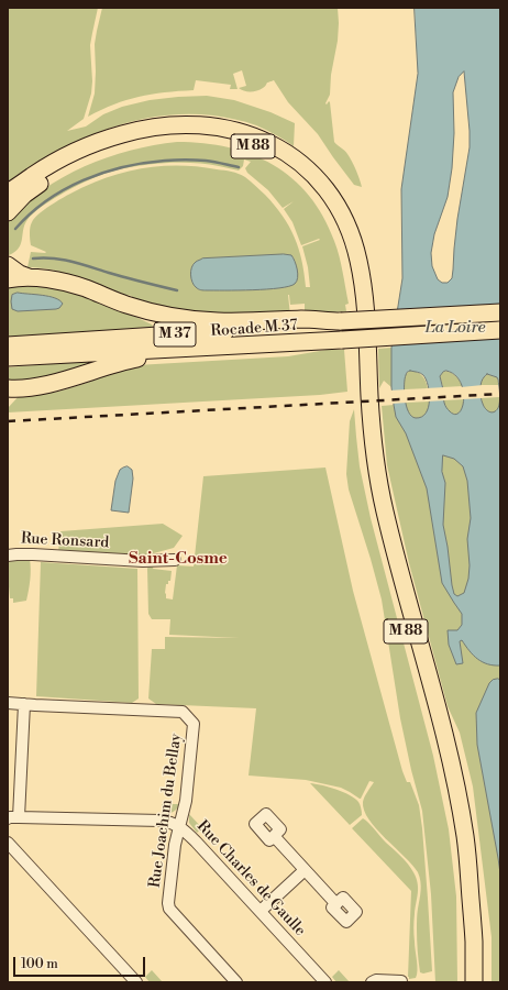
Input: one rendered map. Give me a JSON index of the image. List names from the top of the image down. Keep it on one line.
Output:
{"streets":{"highway":["M 88","Rocade M 37","M 37"],"street":["Rue Ronsard","Rue Joachim du Bellay","Rue Charles de Gaulle"]},"crossings":[["Rue Joachim du Bellay","Rue Charles de Gaulle"]],"districts":["Saint-Cosme"],"water":["La Loire"],"scale_bar":"100 m"}
